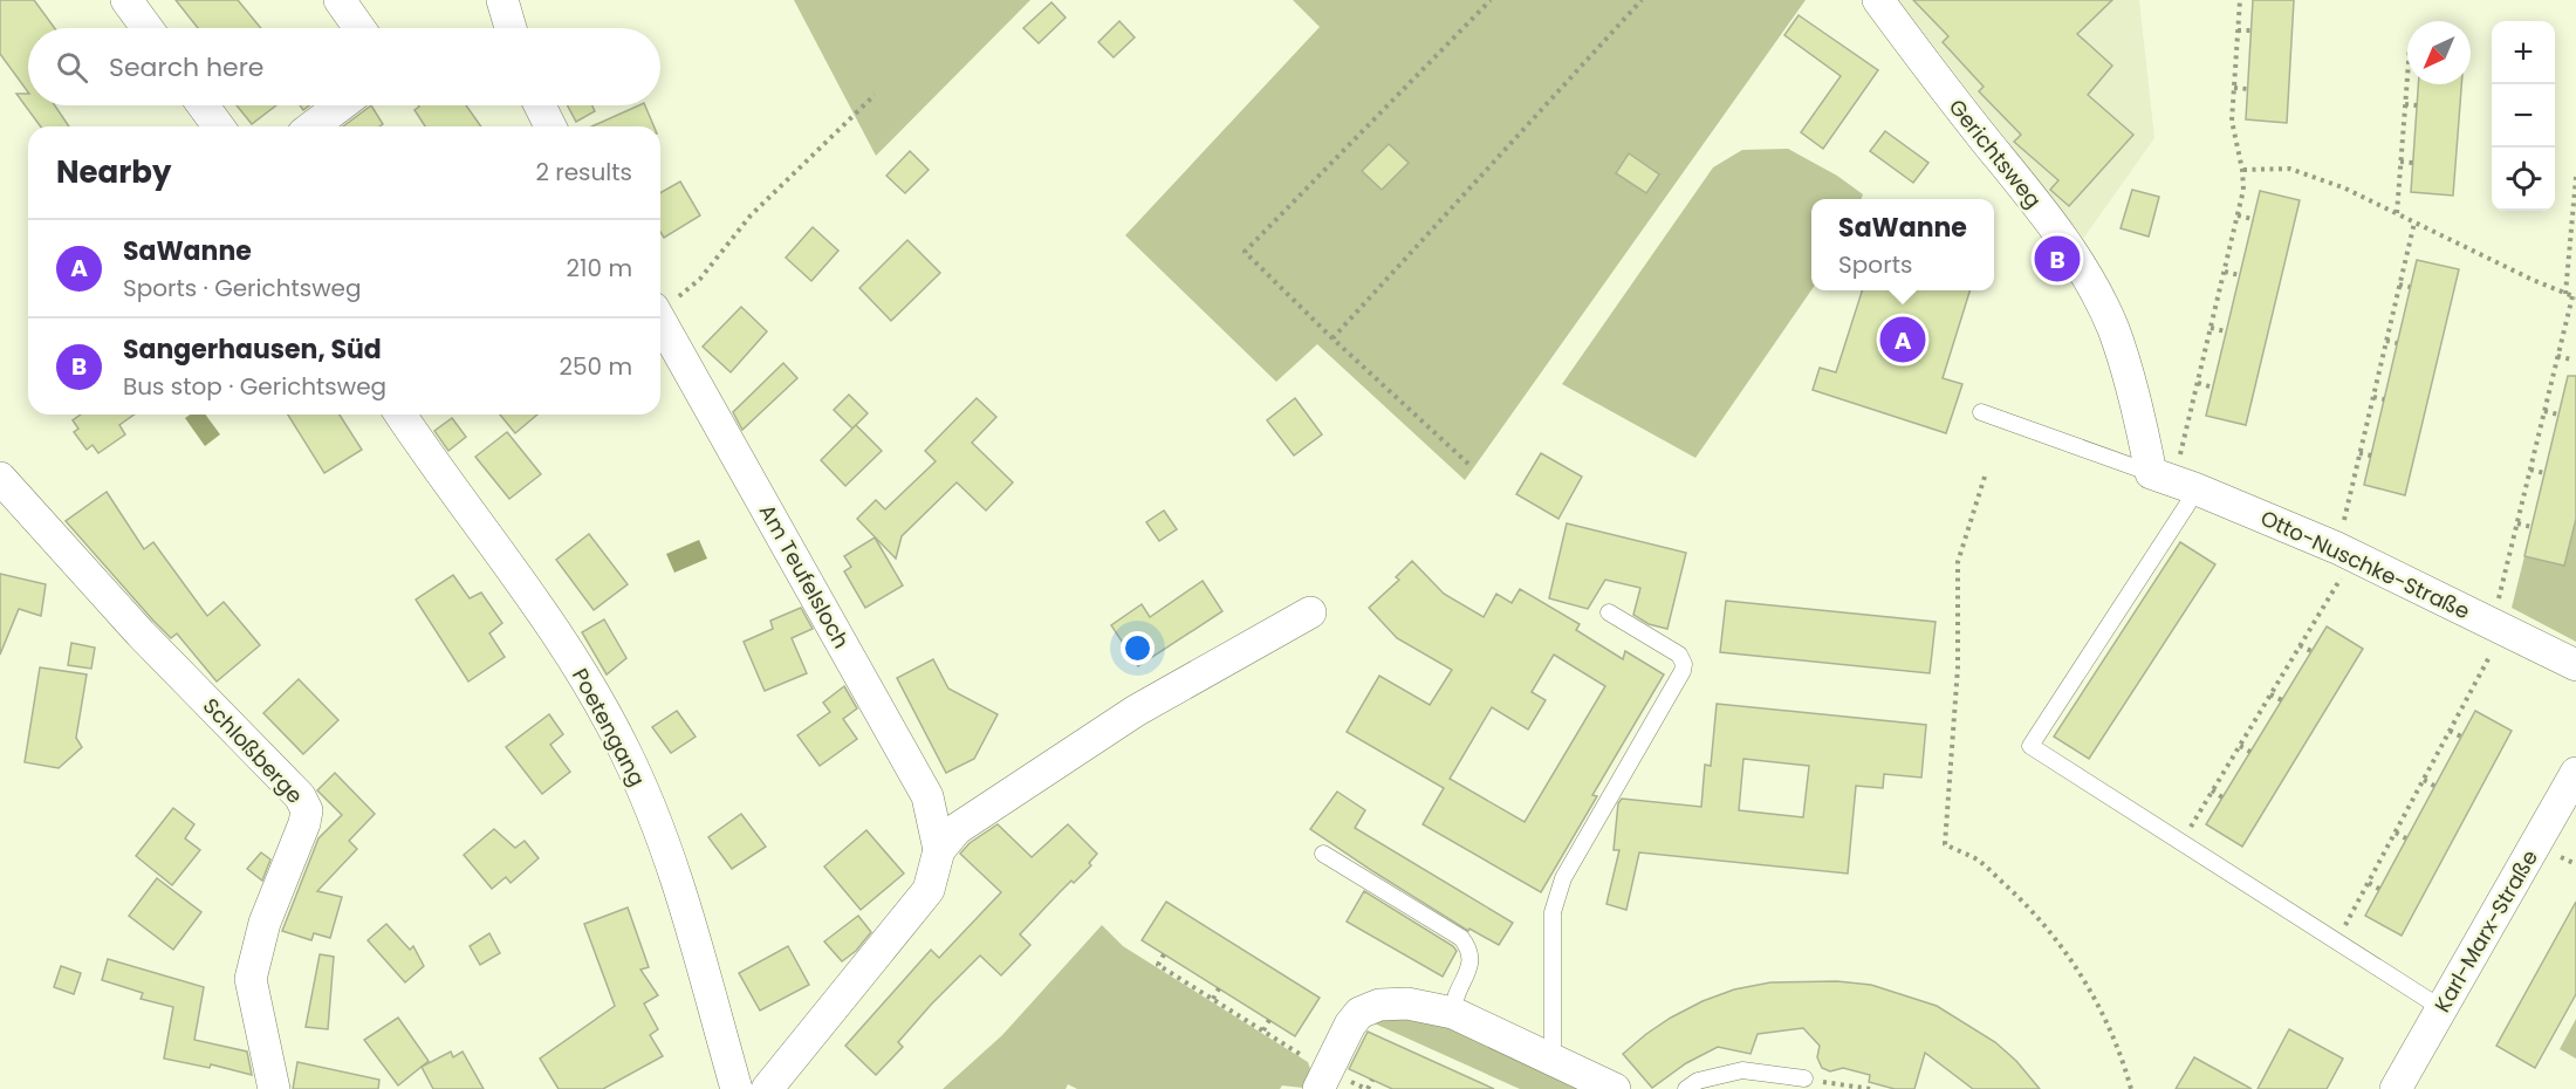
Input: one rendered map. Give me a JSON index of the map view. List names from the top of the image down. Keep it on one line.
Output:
{"streets":{"street":["Gerichtsweg","Otto-Nuschke-Straße","Am Teufelsloch","Poetengang","Schloßberge","Karl-Marx-Straße"]},"crossings":[["Gerichtsweg","Otto-Nuschke-Straße"]],"north":"bottom left","page":{"map_buttons":["+","−"],"search":"Search here","heading":["Nearby","2 results"],"popup":["SaWanne","Sports"],"list":[{"mark":"A","name":"SaWanne","note":"Sports · Gerichtsweg","value":"210 m"},{"mark":"B","name":"Sangerhausen, Süd","note":"Bus stop · Gerichtsweg","value":"250 m"}],"pins":["B","A"]}}
